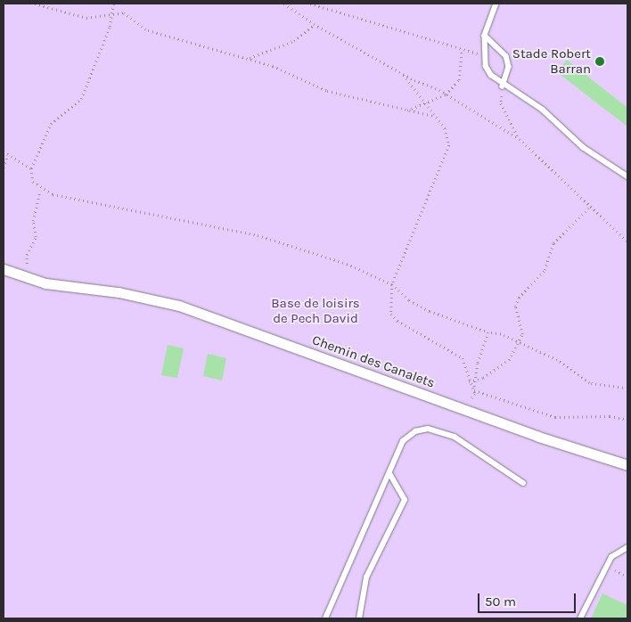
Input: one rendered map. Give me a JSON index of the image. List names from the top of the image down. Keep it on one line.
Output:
{"streets":{"street":["Chemin des Canalets"]},"parks":["Base de loisirs de Pech David"],"places":["Stade Robert Barran"],"scale_bar":"50 m"}
